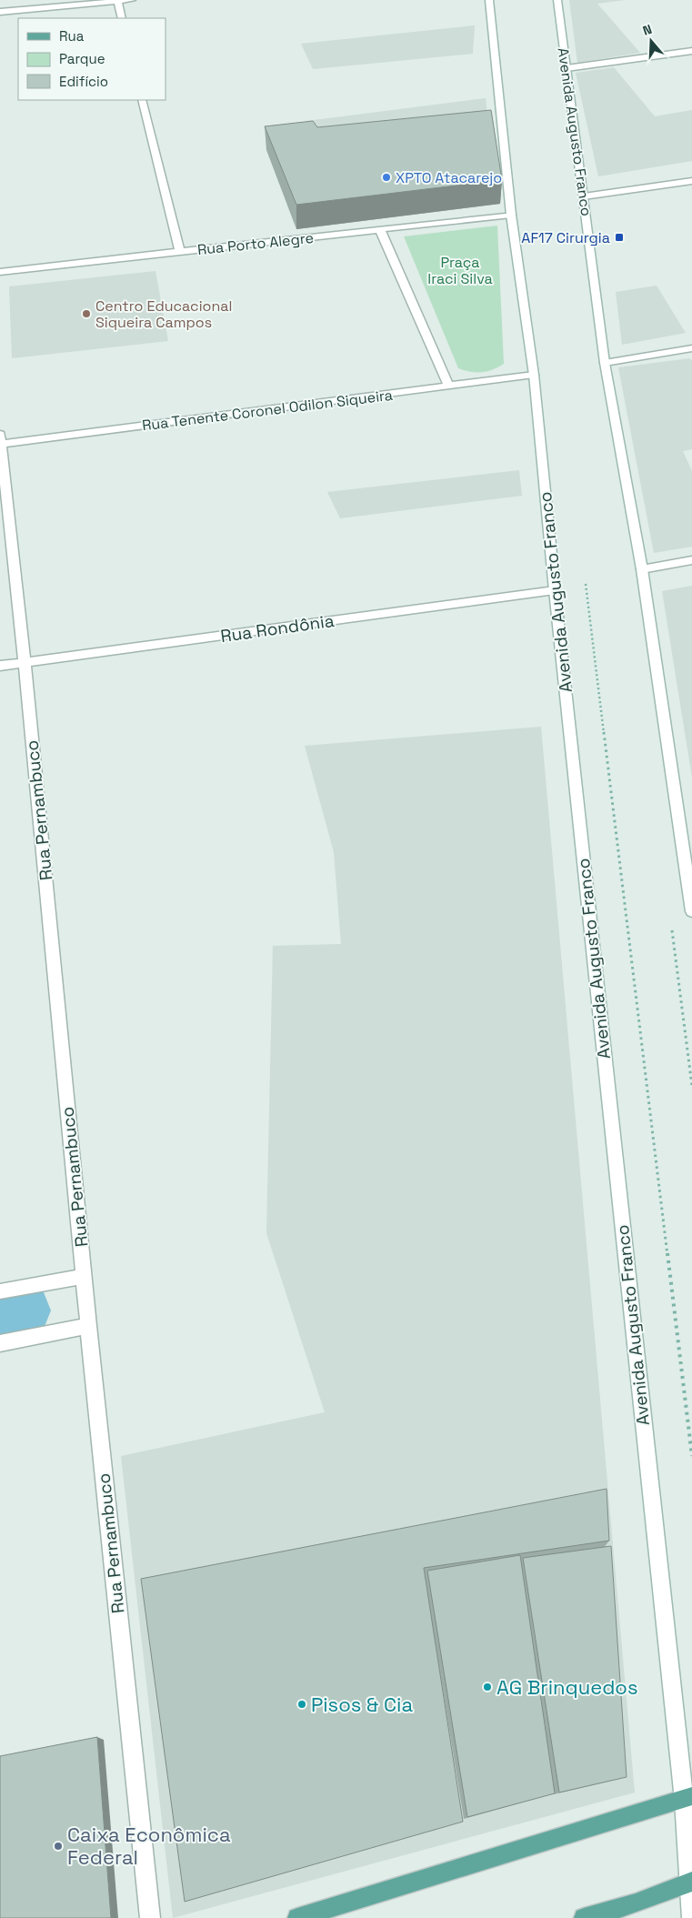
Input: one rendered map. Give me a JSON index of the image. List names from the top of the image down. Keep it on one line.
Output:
{"streets":{"street":["Avenida Augusto Franco","Rua Porto Alegre","Rua Tenente Coronel Odilon Siqueira","Rua Rondônia","Rua Pernambuco"]},"crossings":[["Avenida Augusto Franco","Rua Porto Alegre"],["Avenida Augusto Franco","Rua Tenente Coronel Odilon Siqueira"],["Avenida Augusto Franco","Rua Rondônia"],["Rua Tenente Coronel Odilon Siqueira","Rua Pernambuco"],["Rua Rondônia","Rua Pernambuco"]],"parks":["Praça Iraci Silva"],"places":{"other":["XPTO Atacarejo","Centro Educacional Siqueira Campos","AG Brinquedos","Pisos & Cia","Caixa Econômica Federal"],"transit":["AF17 Cirurgia"]},"legend":["Rua","Parque","Edifício"],"north":"top"}
